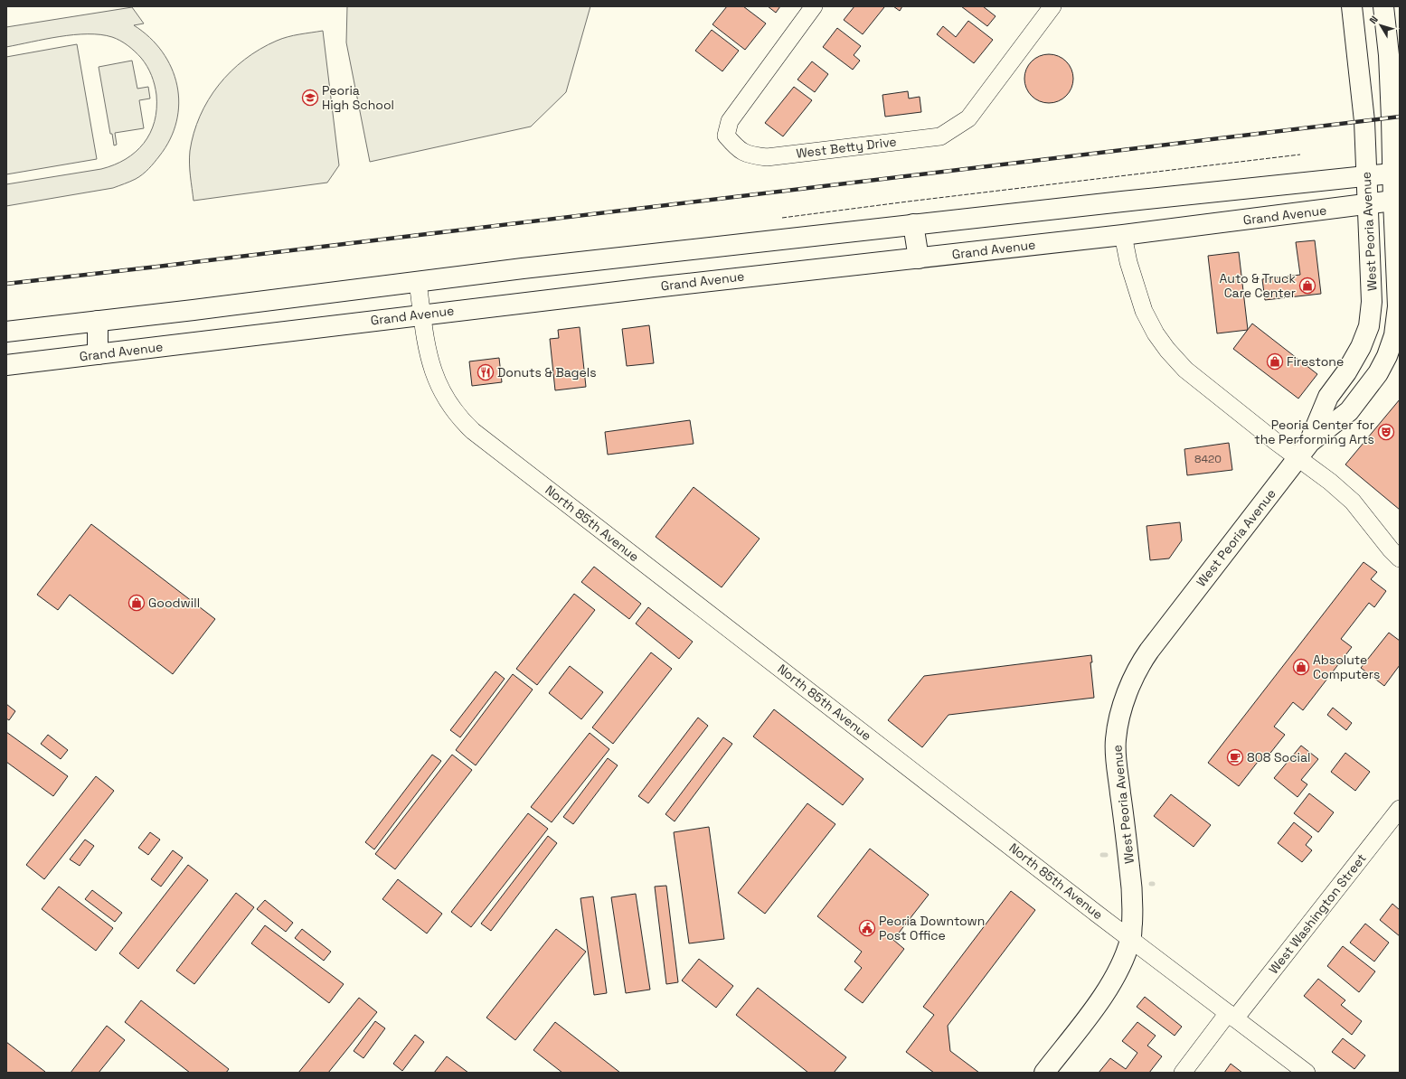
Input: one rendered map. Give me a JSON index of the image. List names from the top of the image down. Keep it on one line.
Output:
{"streets":{"main road":["Grand Avenue","West Peoria Avenue"],"street":["West Betty Drive","North 85th Avenue","West Washington Street"]},"crossings":[["Grand Avenue","West Peoria Avenue"],["Grand Avenue","North 85th Avenue"],["West Peoria Avenue","North 85th Avenue"],["North 85th Avenue","West Washington Street"]],"places":{"school or university":["Peoria High School"],"shop":["Auto & Truck Care Center","Firestone","Goodwill","Absolute Computers"],"restaurant":["Donuts & Bagels"],"theatre":["Peoria Center for the Performing Arts"],"cafe":["808 Social"],"public building":["Peoria Downtown Post Office"]},"house_numbers":["8420"],"north":"top left"}
